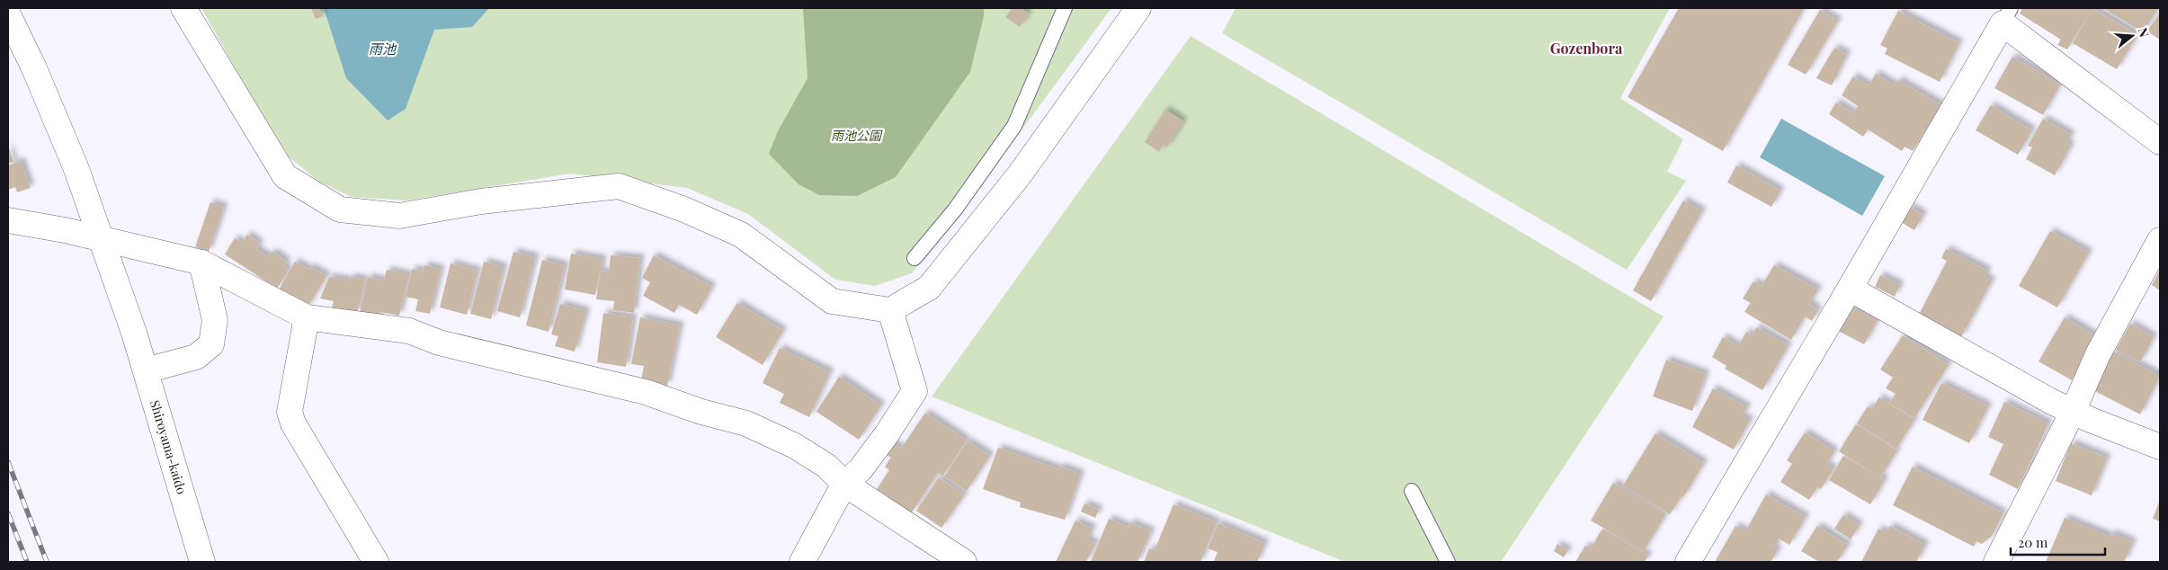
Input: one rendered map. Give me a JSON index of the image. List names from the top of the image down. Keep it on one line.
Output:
{"streets":{"street":["Shiroyama-kaido"]},"districts":["Gozenbora"],"water":["雨池"],"parks":["雨池公園"],"scale_bar":"20 m","north":"right"}
